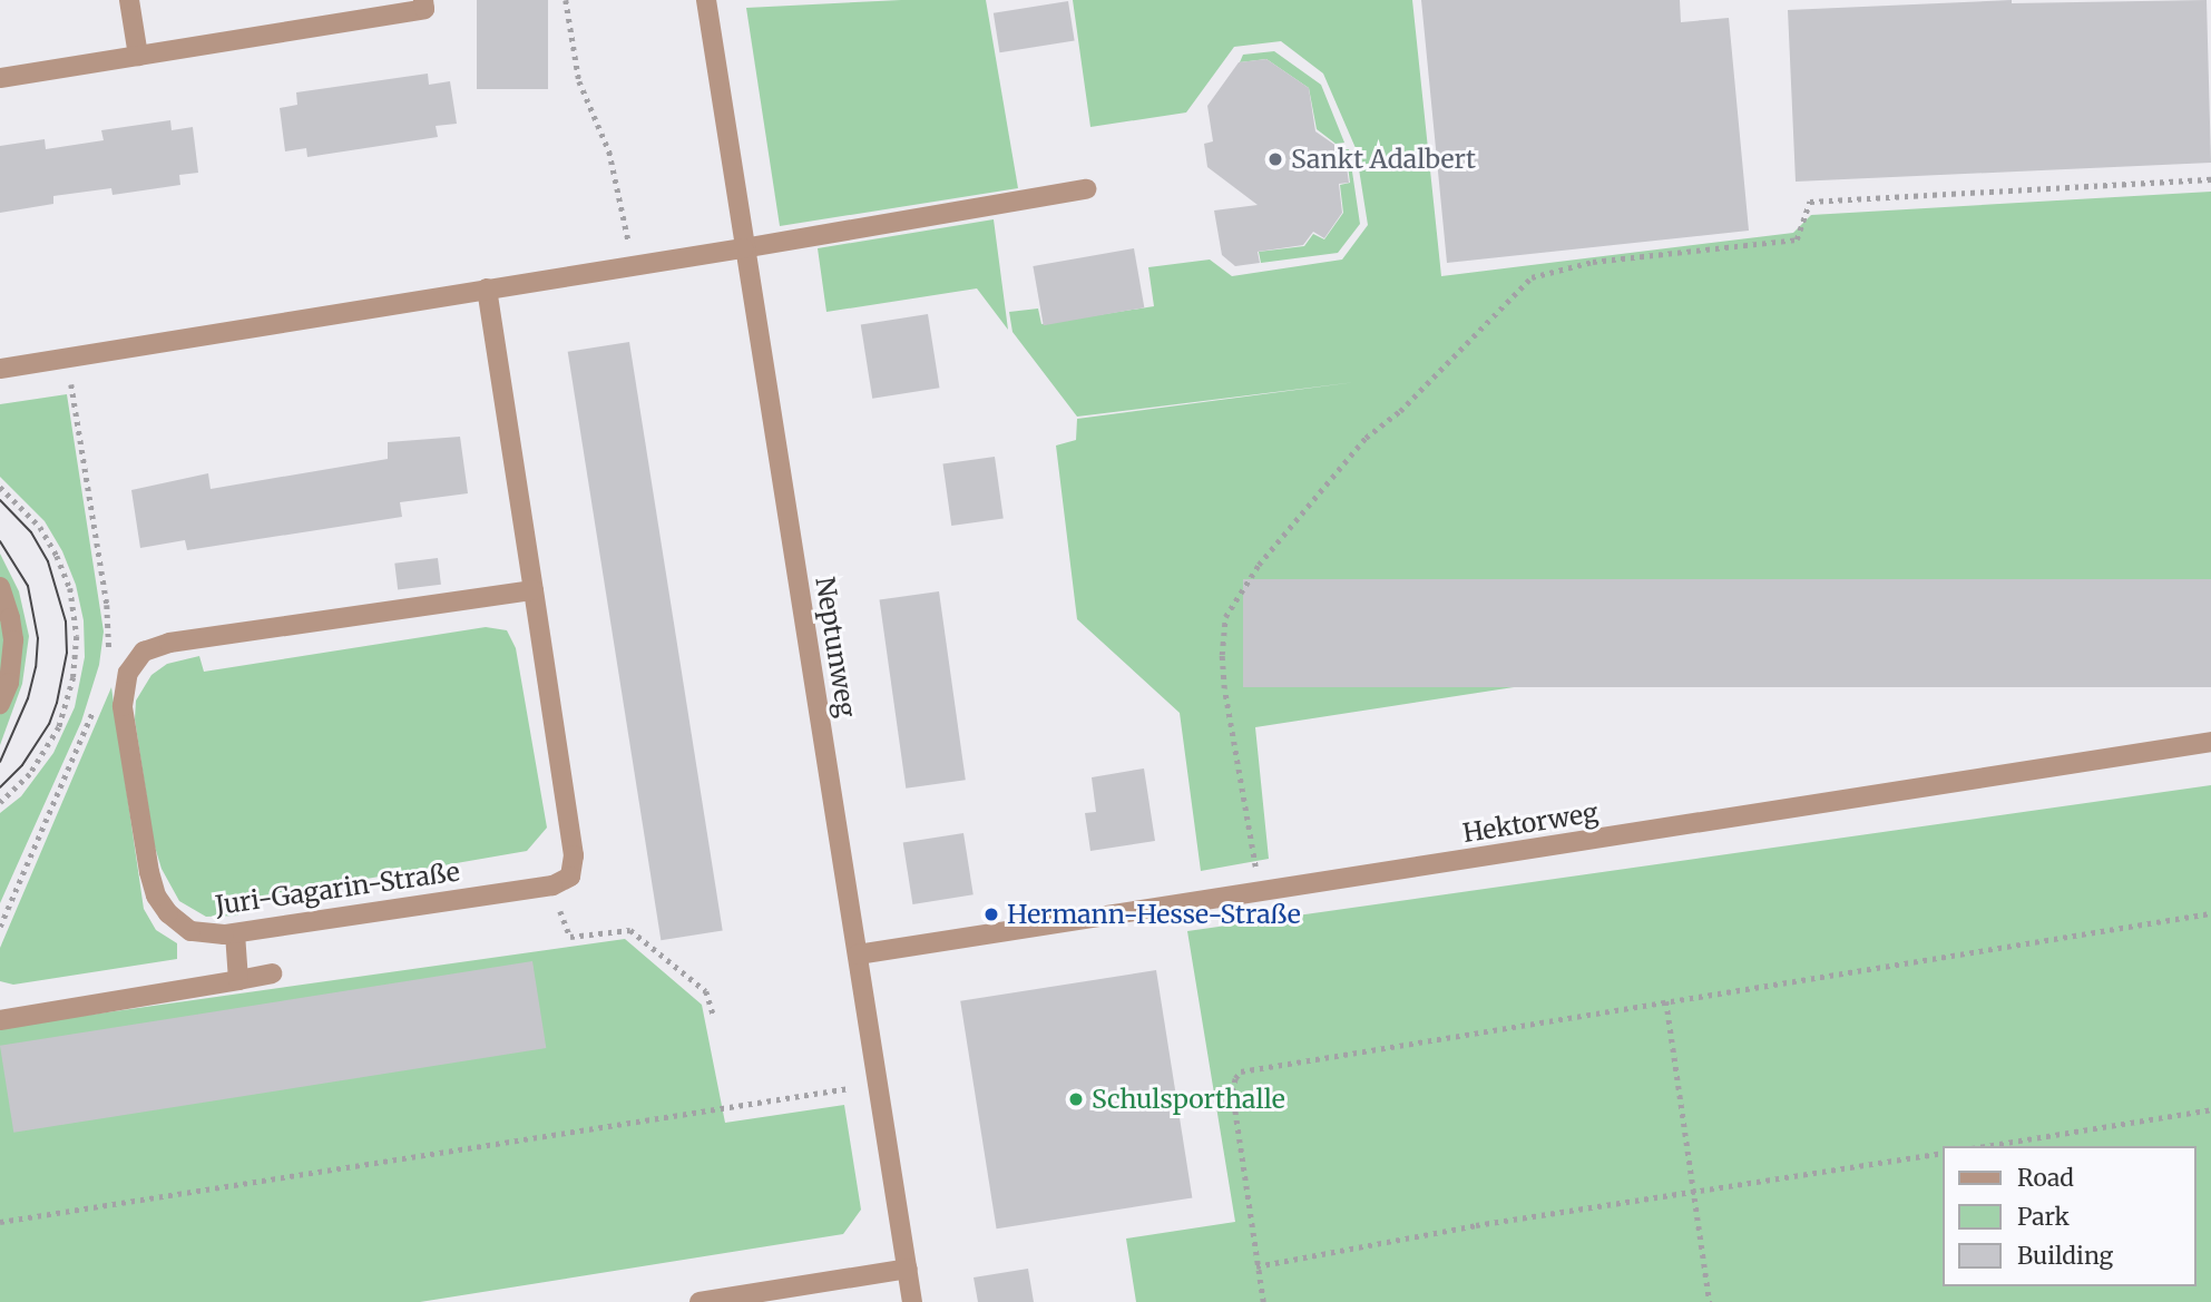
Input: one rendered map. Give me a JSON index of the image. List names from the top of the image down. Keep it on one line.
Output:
{"streets":{"street":["Neptunweg","Hektorweg","Juri-Gagarin-Straße"]},"crossings":[["Neptunweg","Hektorweg"]],"places":["Sankt Adalbert","Hermann-Hesse-Straße","Schulsporthalle"],"legend":["Road","Park","Building"]}
